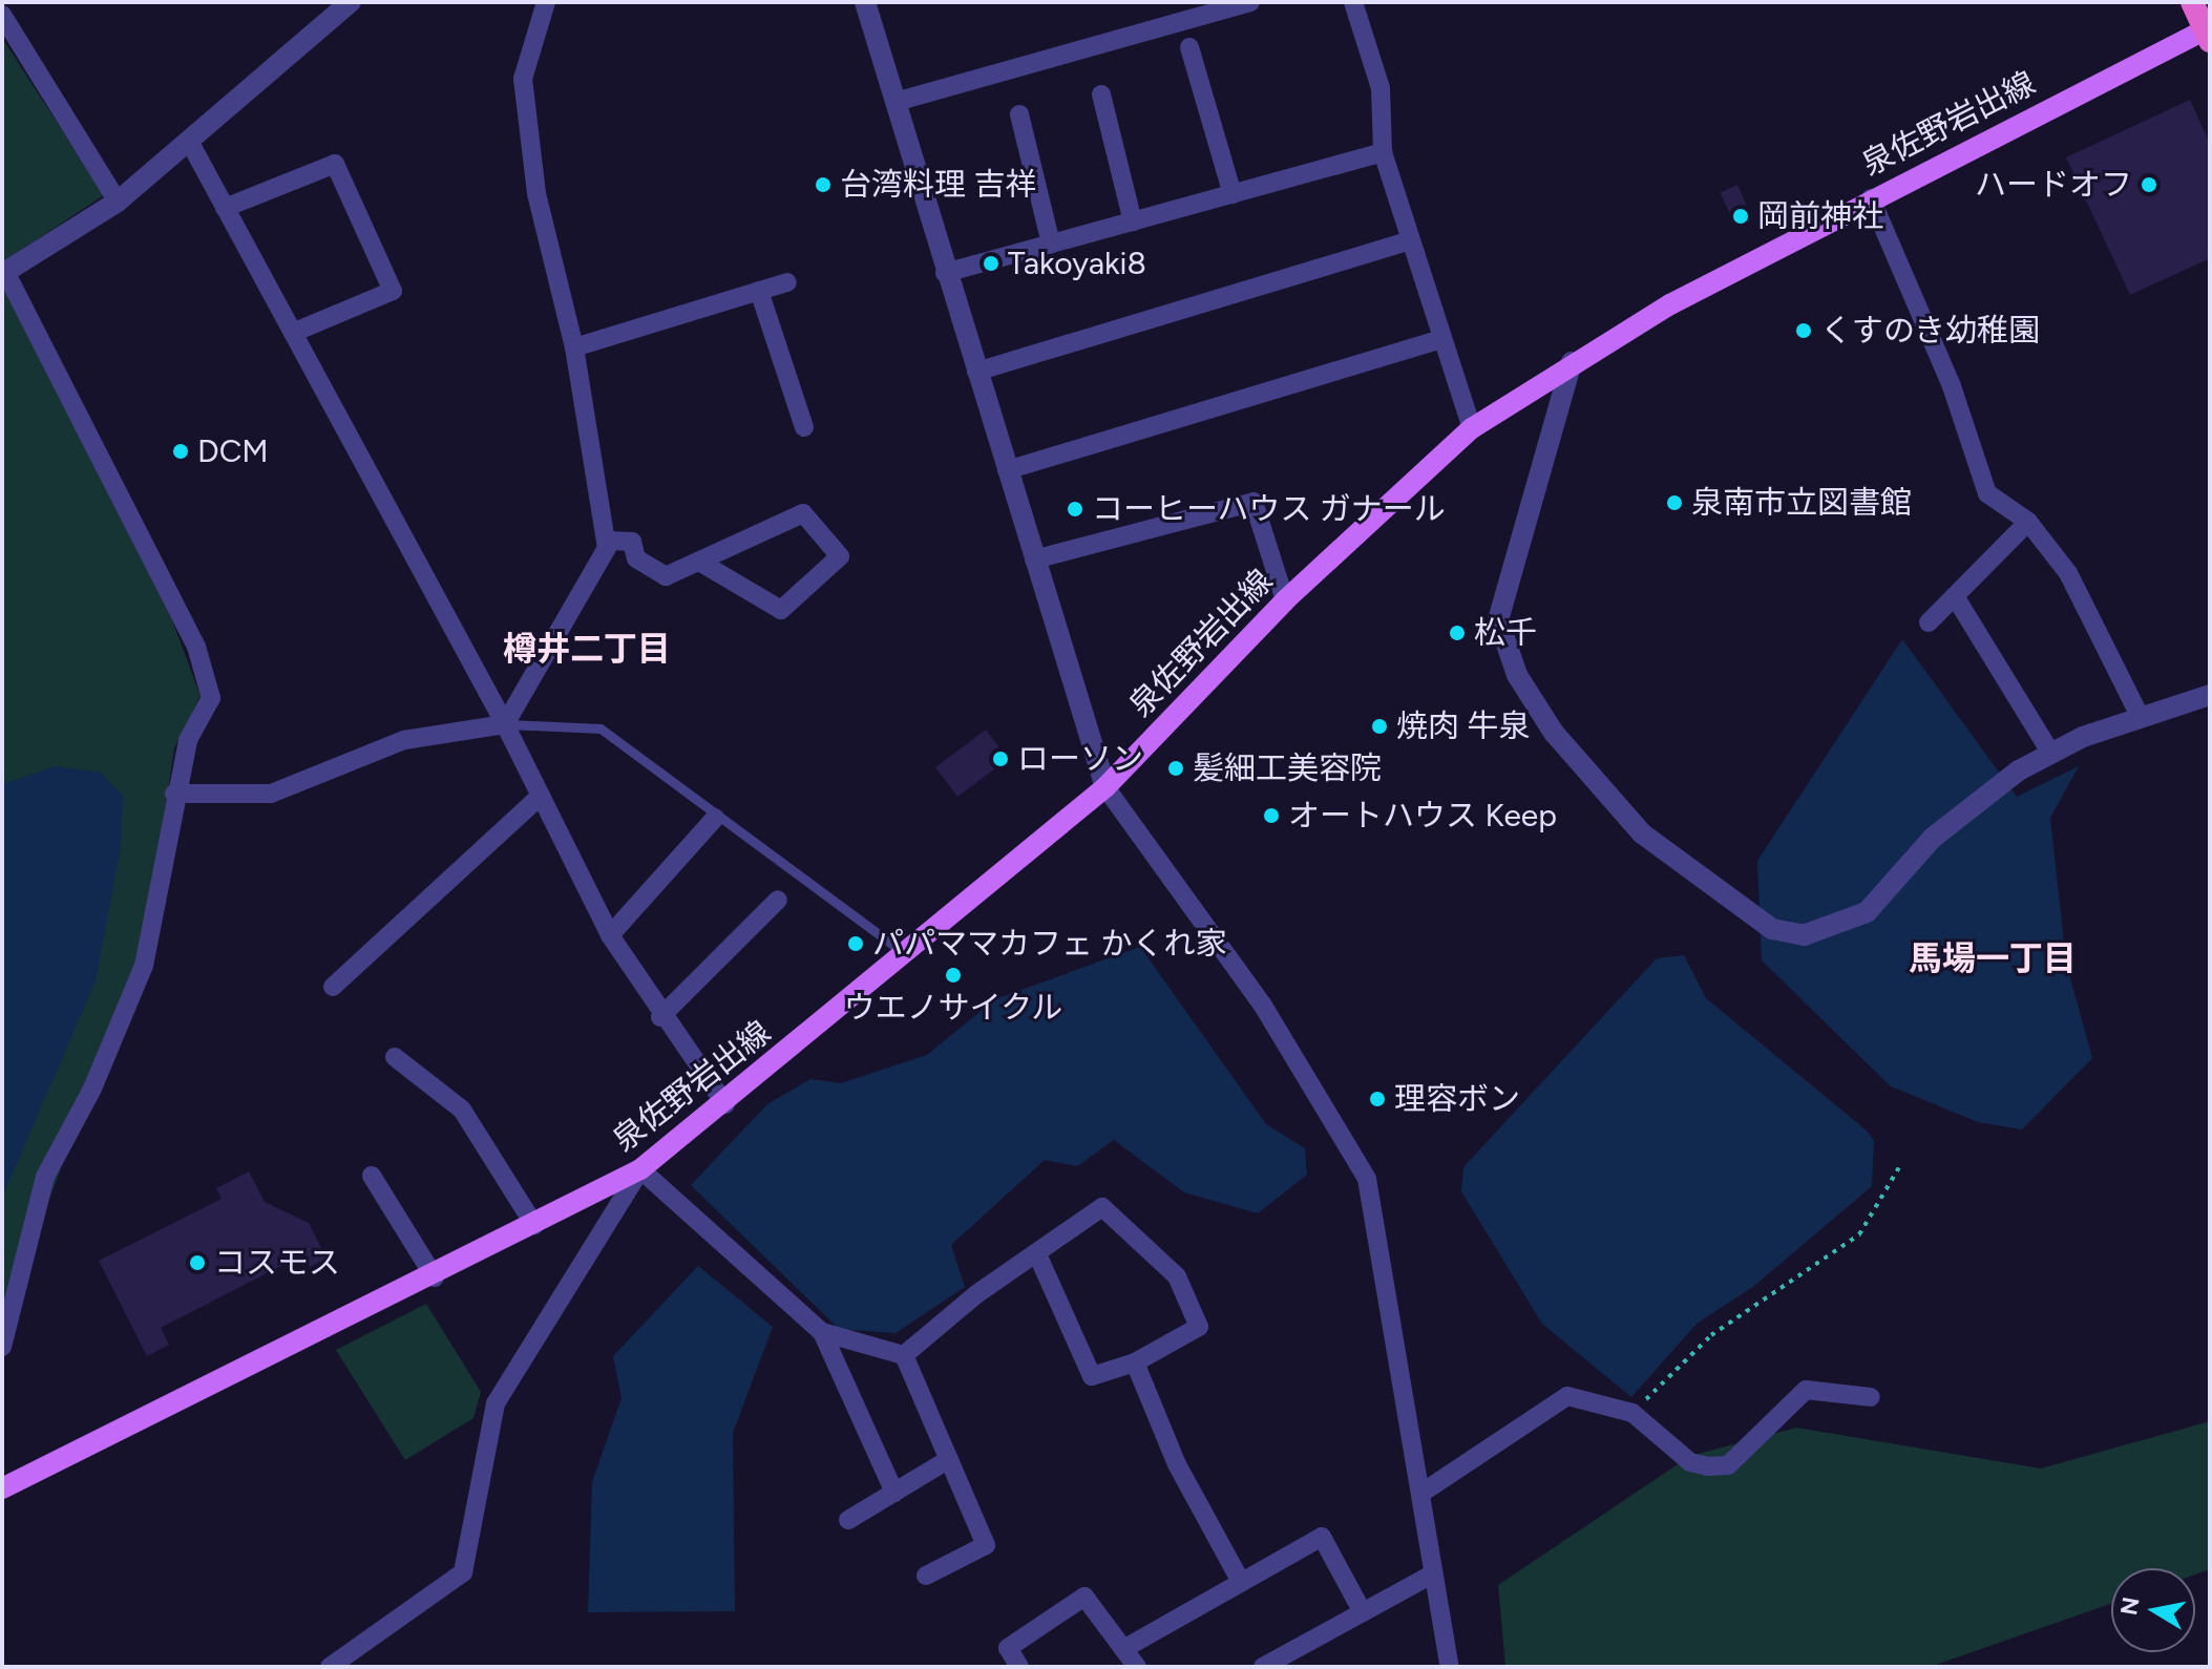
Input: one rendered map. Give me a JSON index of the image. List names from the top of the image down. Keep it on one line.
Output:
{"streets":{"main road":["泉佐野岩出線"]},"districts":["樽井二丁目","馬場一丁目"],"places":["台湾料理 吉祥","ハードオフ","岡前神社","Takoyaki8","くすのき幼稚園","DCM","泉南市立図書館","コーヒーハウス ガナール","松千","焼肉 牛泉","ローソン","髪細工美容院","オートハウス Keep","パパママカフェ かくれ家","ウエノサイクル","理容ボン","コスモス"],"north":"left"}
